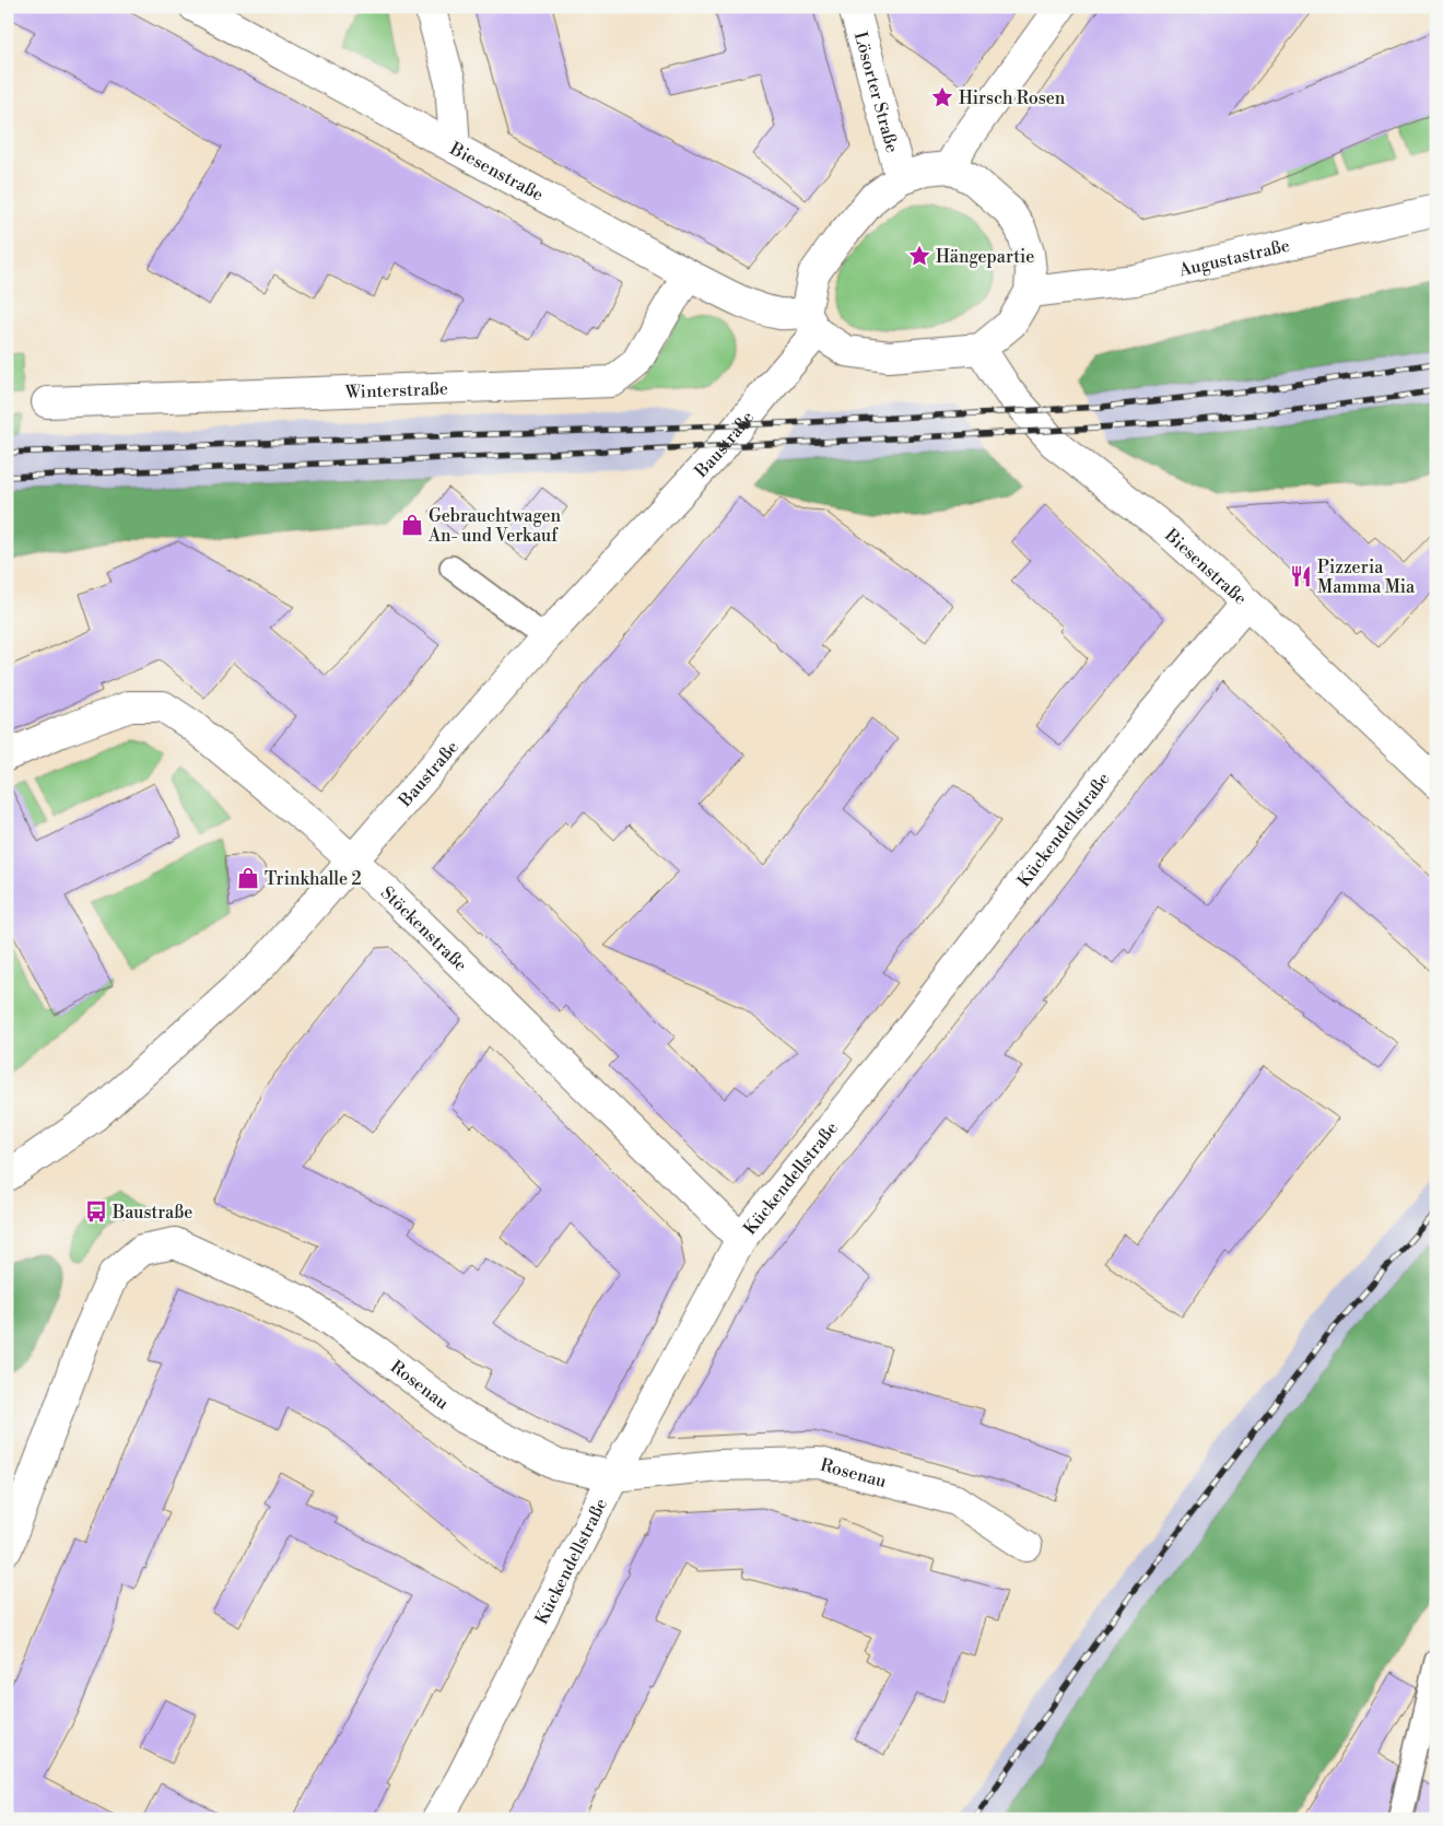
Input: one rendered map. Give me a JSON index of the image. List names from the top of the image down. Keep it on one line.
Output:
{"streets":{"street":["Lösorter Straße","Biesenstraße","Augustastraße","Winterstraße","Baustraße","Kückendellstraße","Stöckenstraße","Rosenau"]},"crossings":[["Biesenstraße","Winterstraße"],["Biesenstraße","Baustraße"],["Biesenstraße","Kückendellstraße"],["Baustraße","Stöckenstraße"],["Kückendellstraße","Stöckenstraße"],["Kückendellstraße","Rosenau"]],"places":{"place":["Hirsch Rosen","Hängepartie"],"shop":["Gebrauchtwagen An- und Verkauf","Trinkhalle 2"],"restaurant":["Pizzeria Mamma Mia"],"bus stop":["Baustraße"]}}
